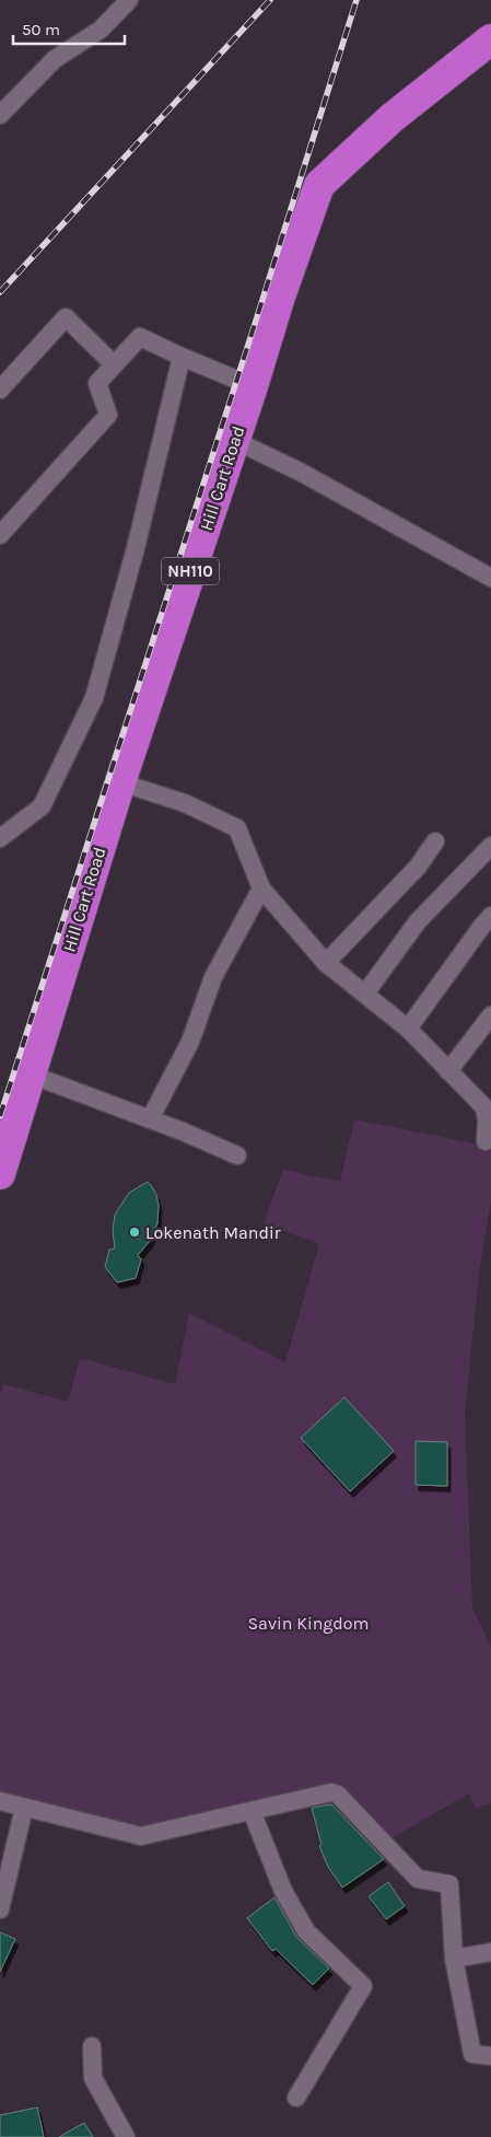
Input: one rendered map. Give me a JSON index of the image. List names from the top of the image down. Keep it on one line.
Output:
{"streets":{"highway":["Hill Cart Road","NH110"]},"parks":["Savin Kingdom"],"places":["Lokenath Mandir"],"scale_bar":"50 m"}
